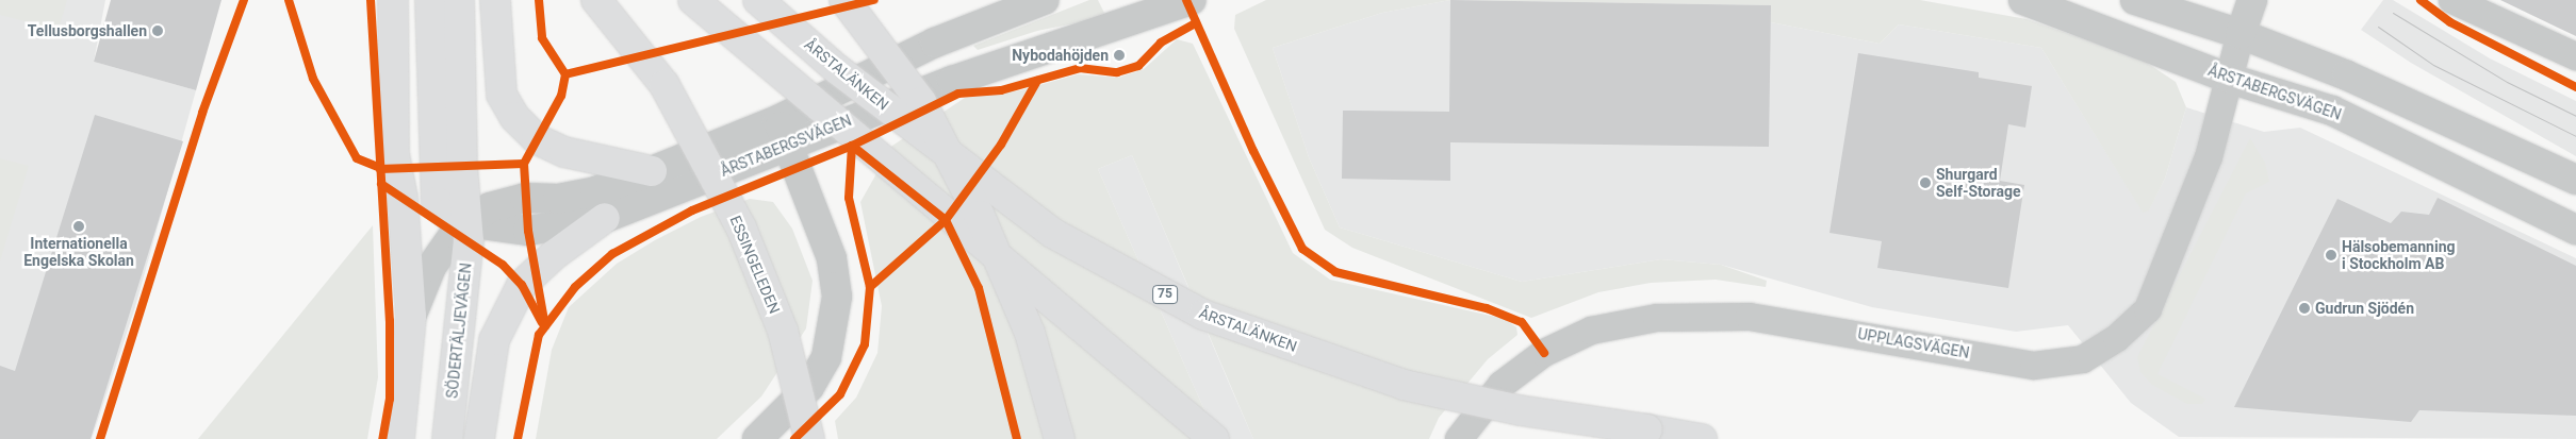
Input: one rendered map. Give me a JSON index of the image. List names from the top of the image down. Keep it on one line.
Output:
{"streets":{"main road":["ÅRSTALÄNKEN","ESSINGELEDEN","75","SÖDERTÄLJEVÄGEN"],"street":["ÅRSTABERGSVÄGEN","UPPLAGSVÄGEN"]},"crossings":[["ÅRSTABERGSVÄGEN","SÖDERTÄLJEVÄGEN"],["ÅRSTABERGSVÄGEN","UPPLAGSVÄGEN"]],"places":["Tellusborgshallen","Nybodahöjden","Shurgard Self-Storage","Internationella Engelska Skolan","Hälsobemanning i Stockholm AB","Gudrun Sjödén"]}
